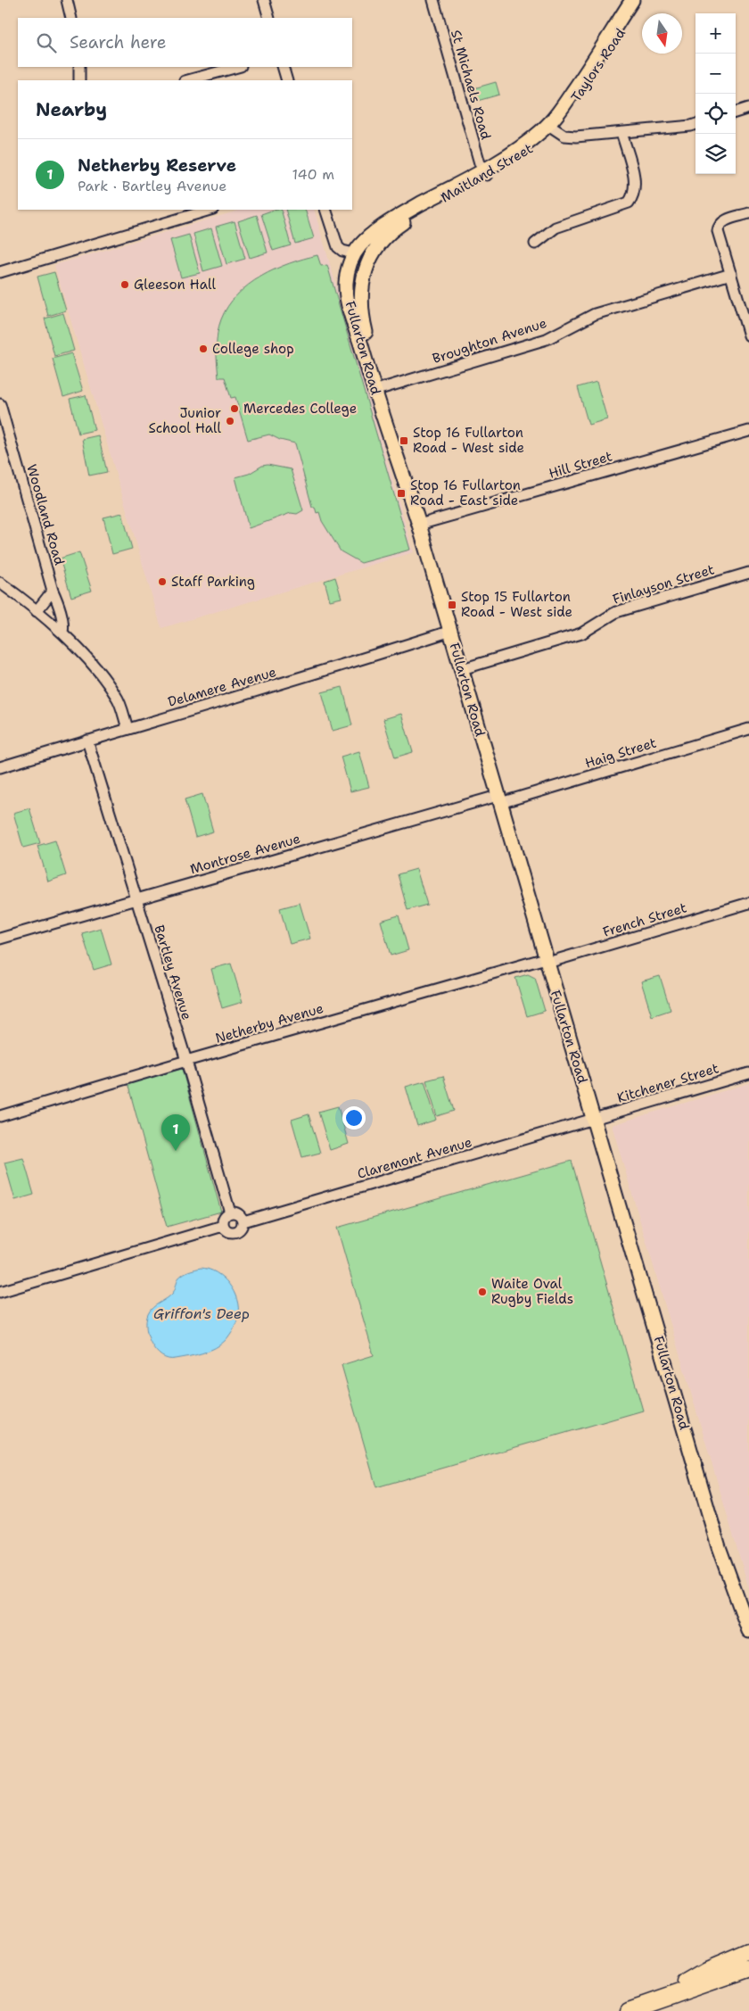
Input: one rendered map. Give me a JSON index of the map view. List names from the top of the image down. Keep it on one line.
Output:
{"streets":{"main road":["Taylors Road","Maitland Street","Fullarton Road"],"street":["St Michaels Road","Broughton Avenue","Hill Street","Woodland Road","Finlayson Street","Delamere Avenue","Haig Street","Montrose Avenue","French Street","Bartley Avenue","Netherby Avenue","Kitchener Street","Claremont Avenue"]},"crossings":[["Taylors Road","Maitland Street"],["St Michaels Road","Maitland Street"],["Maitland Street","Fullarton Road"],["Broughton Avenue","Fullarton Road"],["Fullarton Road","Hill Street"],["Fullarton Road","Finlayson Street"],["Fullarton Road","Delamere Avenue"],["Fullarton Road","Haig Street"],["Fullarton Road","Montrose Avenue"],["Fullarton Road","French Street"],["Fullarton Road","Netherby Avenue"],["Fullarton Road","Kitchener Street"],["Fullarton Road","Claremont Avenue"],["Delamere Avenue","Bartley Avenue"],["Haig Street","Montrose Avenue"],["Montrose Avenue","Bartley Avenue"],["French Street","Netherby Avenue"],["Bartley Avenue","Netherby Avenue"],["Bartley Avenue","Claremont Avenue"],["Kitchener Street","Claremont Avenue"]],"water":["Griffon's Deep"],"places":{"other":["Gleeson Hall","College shop","Mercedes College","Junior School Hall","Staff Parking","Waite Oval Rugby Fields"],"transit":["Stop 16 Fullarton Road - West side","Stop 16 Fullarton Road - East side","Stop 15 Fullarton Road - West side"]},"north":"bottom","page":{"map_buttons":["+","−"],"search":"Search here","heading":"Nearby","list":[{"mark":"1","name":"Netherby Reserve","note":"Park · Bartley Avenue","value":"140 m"}],"pins":"1"}}
